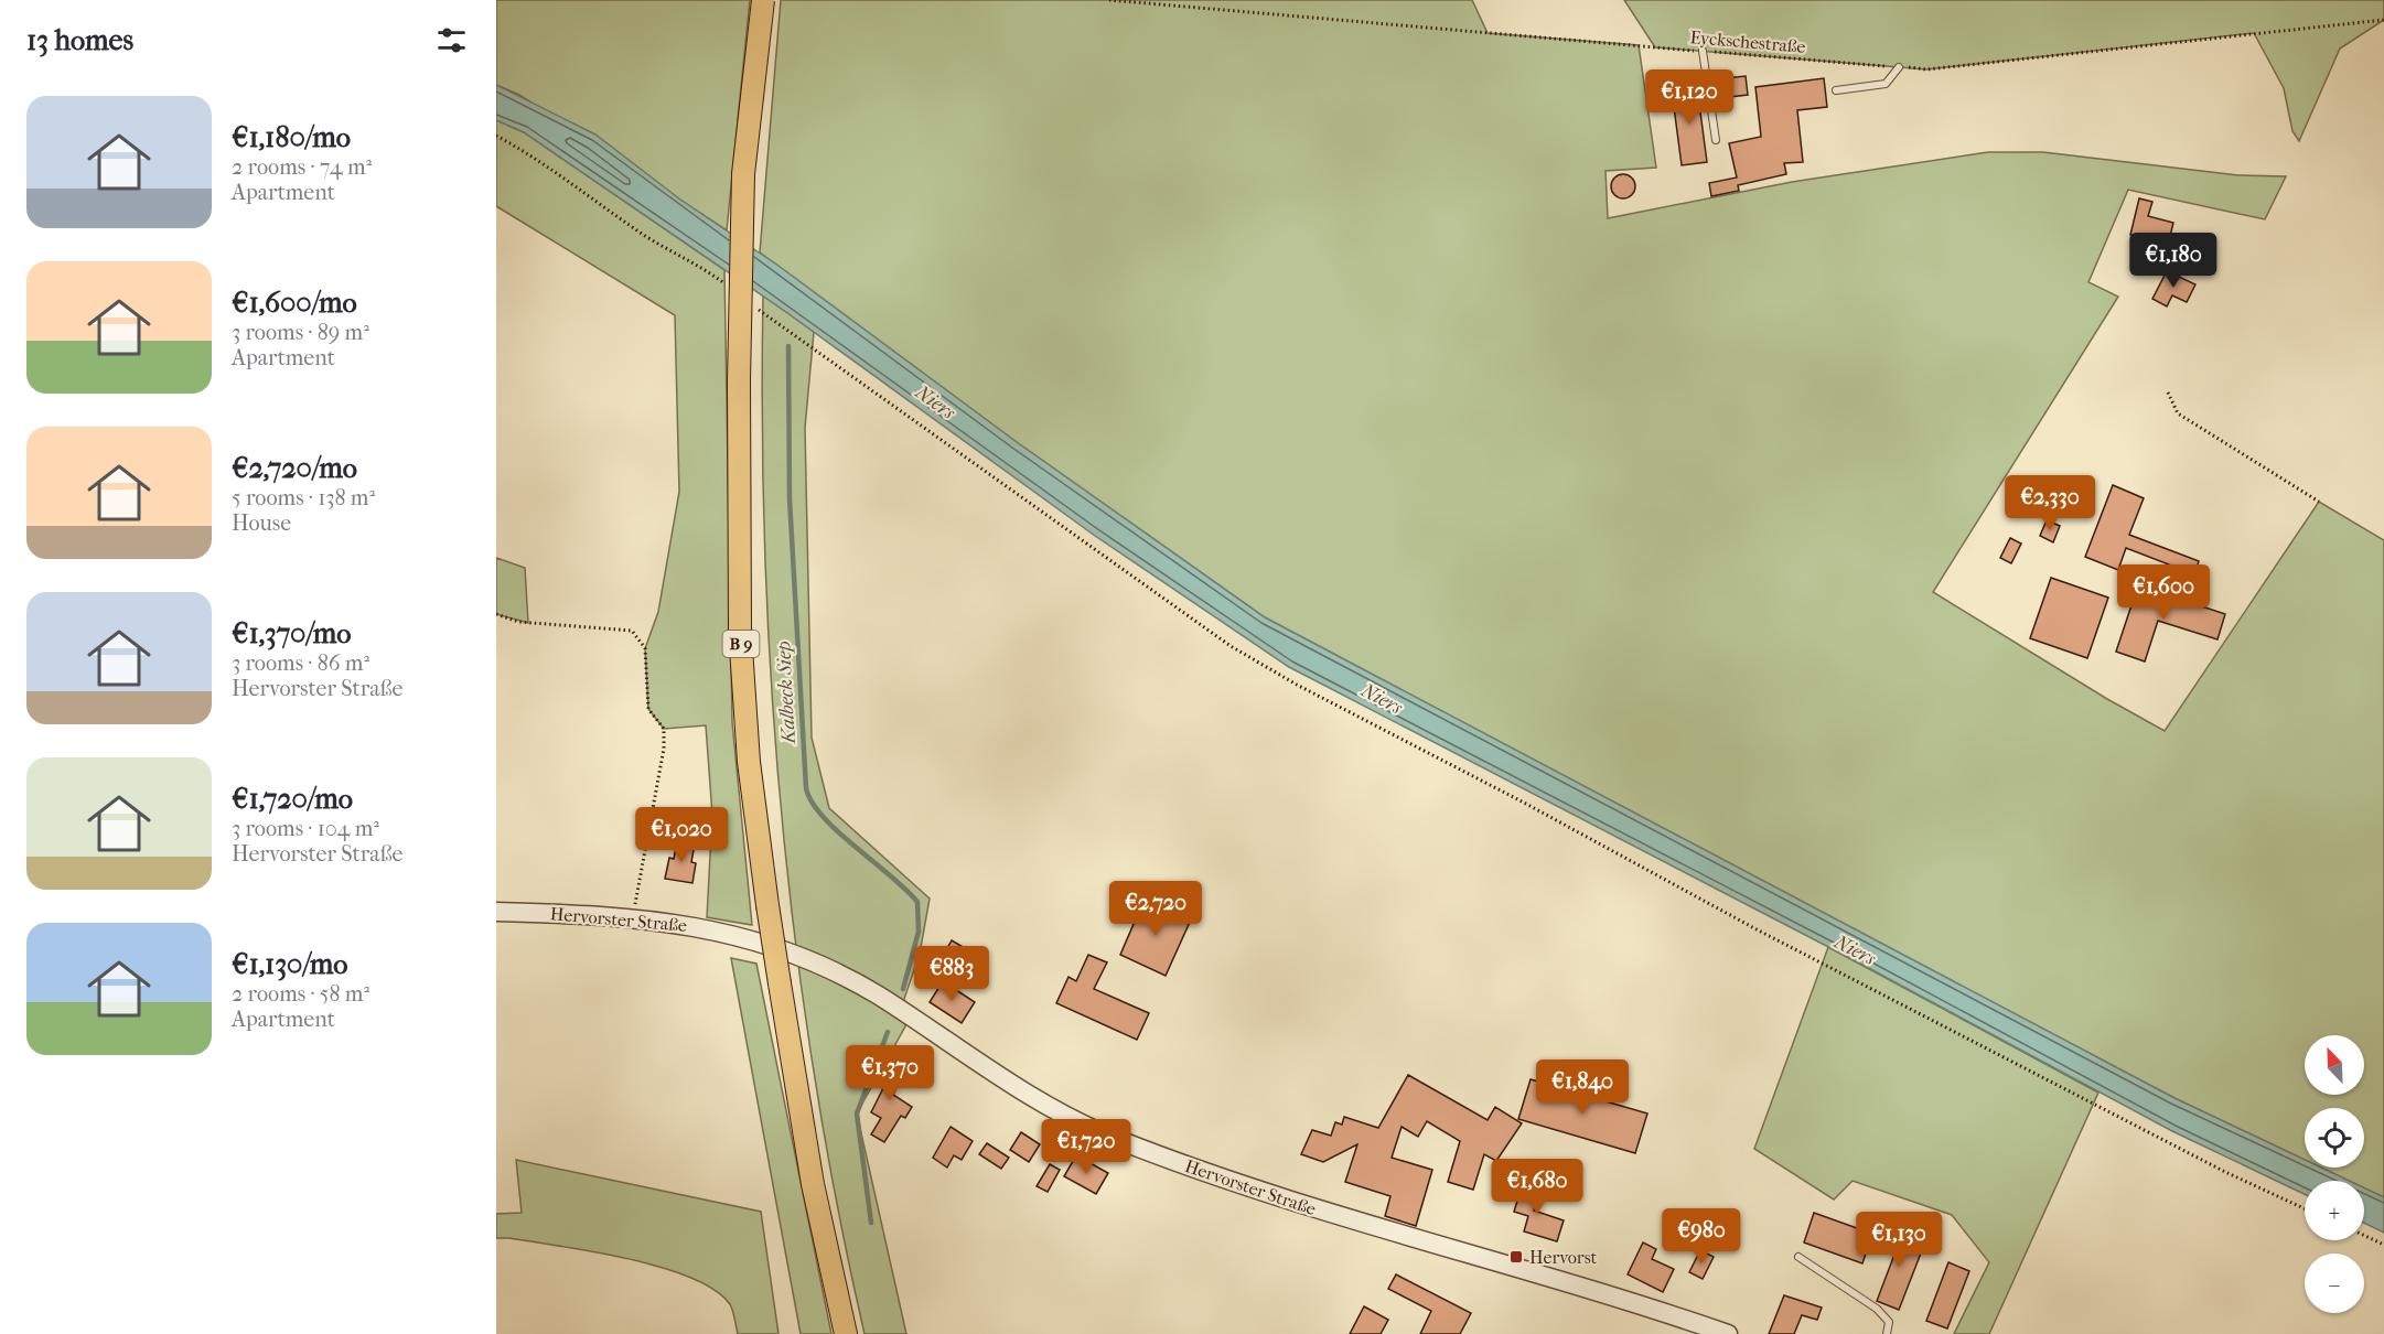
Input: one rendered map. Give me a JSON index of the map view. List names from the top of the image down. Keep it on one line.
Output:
{"streets":{"main road":["B 9"],"street":["Hervorster Straße"],"path":["Eyckschestraße"]},"water":["Niers","Kalbeck Siep"],"places":{"transit":["Hervorst"]},"north":"top left","page":{"heading":"13 homes","price":["€1,120","€1,180","€2,330","€1,600","€1,020","€2,720","€883","€1,370","€1,840","€1,720","€1,680","€980","€1,130"],"list":[{"name":"€1,180/mo","note":"2 rooms · 74 m² · Apartment"},{"name":"€1,600/mo","note":"3 rooms · 89 m² · Apartment"},{"name":"€2,720/mo","note":"5 rooms · 138 m² · House"},{"name":"€1,370/mo","note":"3 rooms · 86 m² · Hervorster Straße"},{"name":"€1,720/mo","note":"3 rooms · 104 m² · Hervorster Straße"},{"name":"€1,130/mo","note":"2 rooms · 58 m² · Apartment"}],"map_buttons":["+","−"]}}
